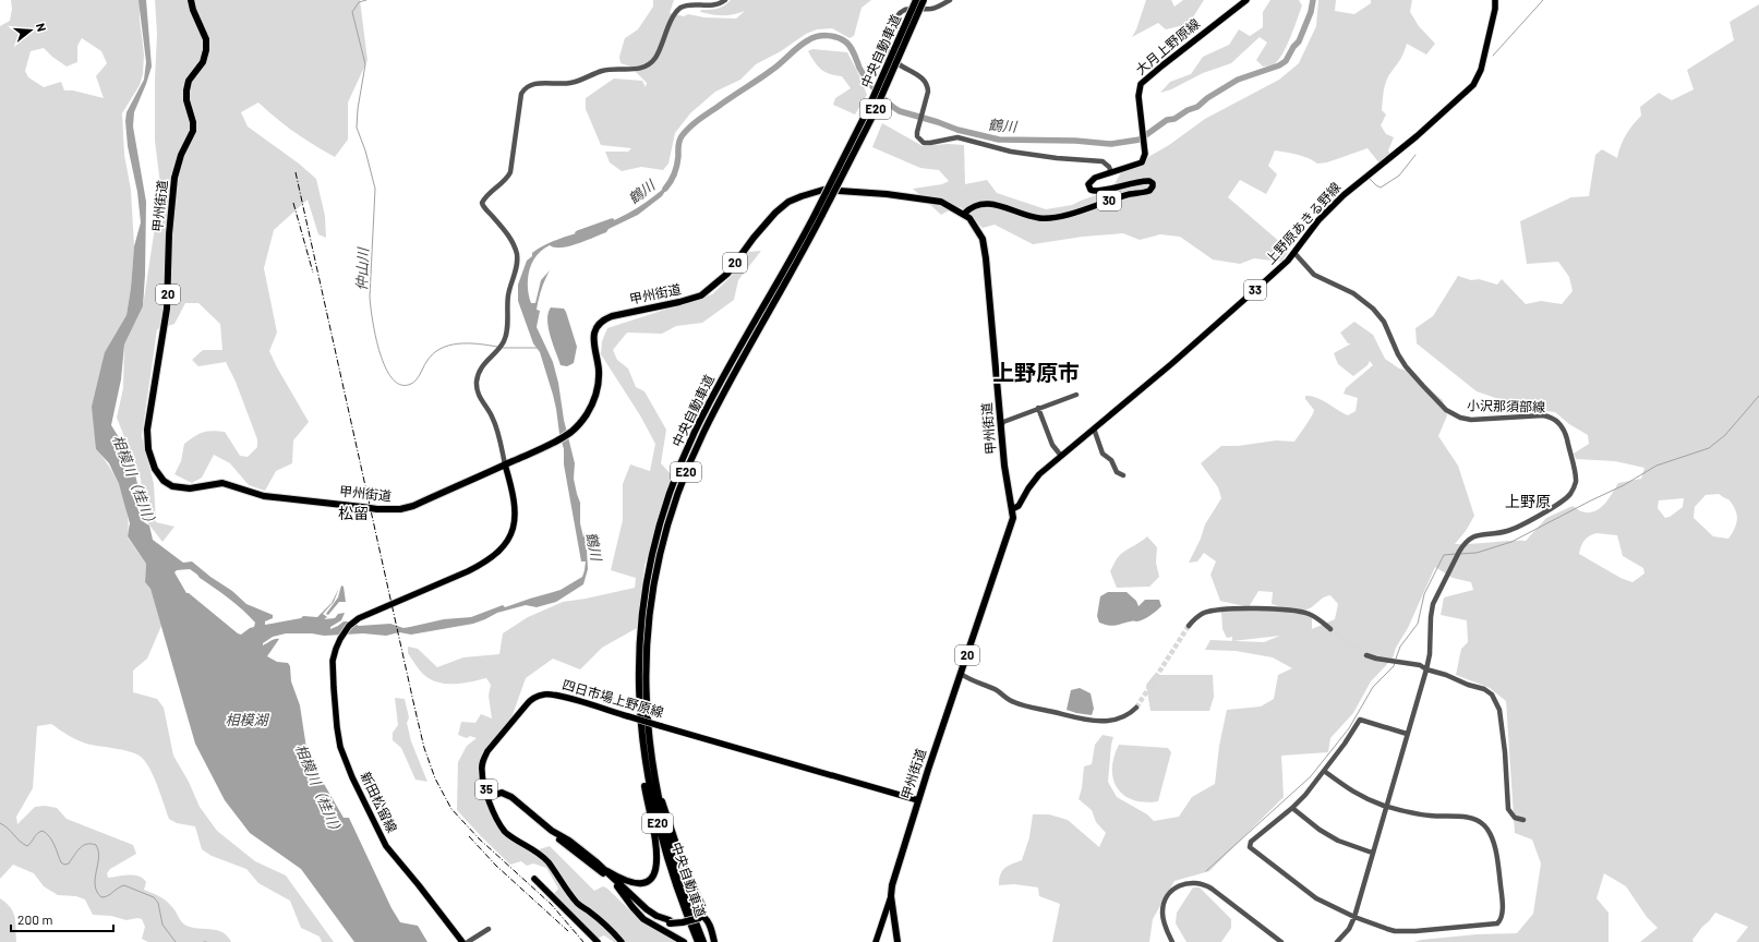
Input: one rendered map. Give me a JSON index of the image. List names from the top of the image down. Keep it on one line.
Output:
{"streets":{"highway":["中央自動車道","E20","甲州街道","20"],"main road":["大月上野原線","30","上野原あきる野線","33","四日市場上野原線","35","新田松留線"],"street":["小沢那須部線"]},"crossings":[["大月上野原線","甲州街道"],["甲州街道","上野原あきる野線"],["甲州街道","四日市場上野原線"],["甲州街道","新田松留線"],["上野原あきる野線","小沢那須部線"]],"districts":["上野原市","上野原","松留"],"water":["鶴川","仲山川","相模川（桂川）","相模湖"],"scale_bar":"200 m","north":"right"}
